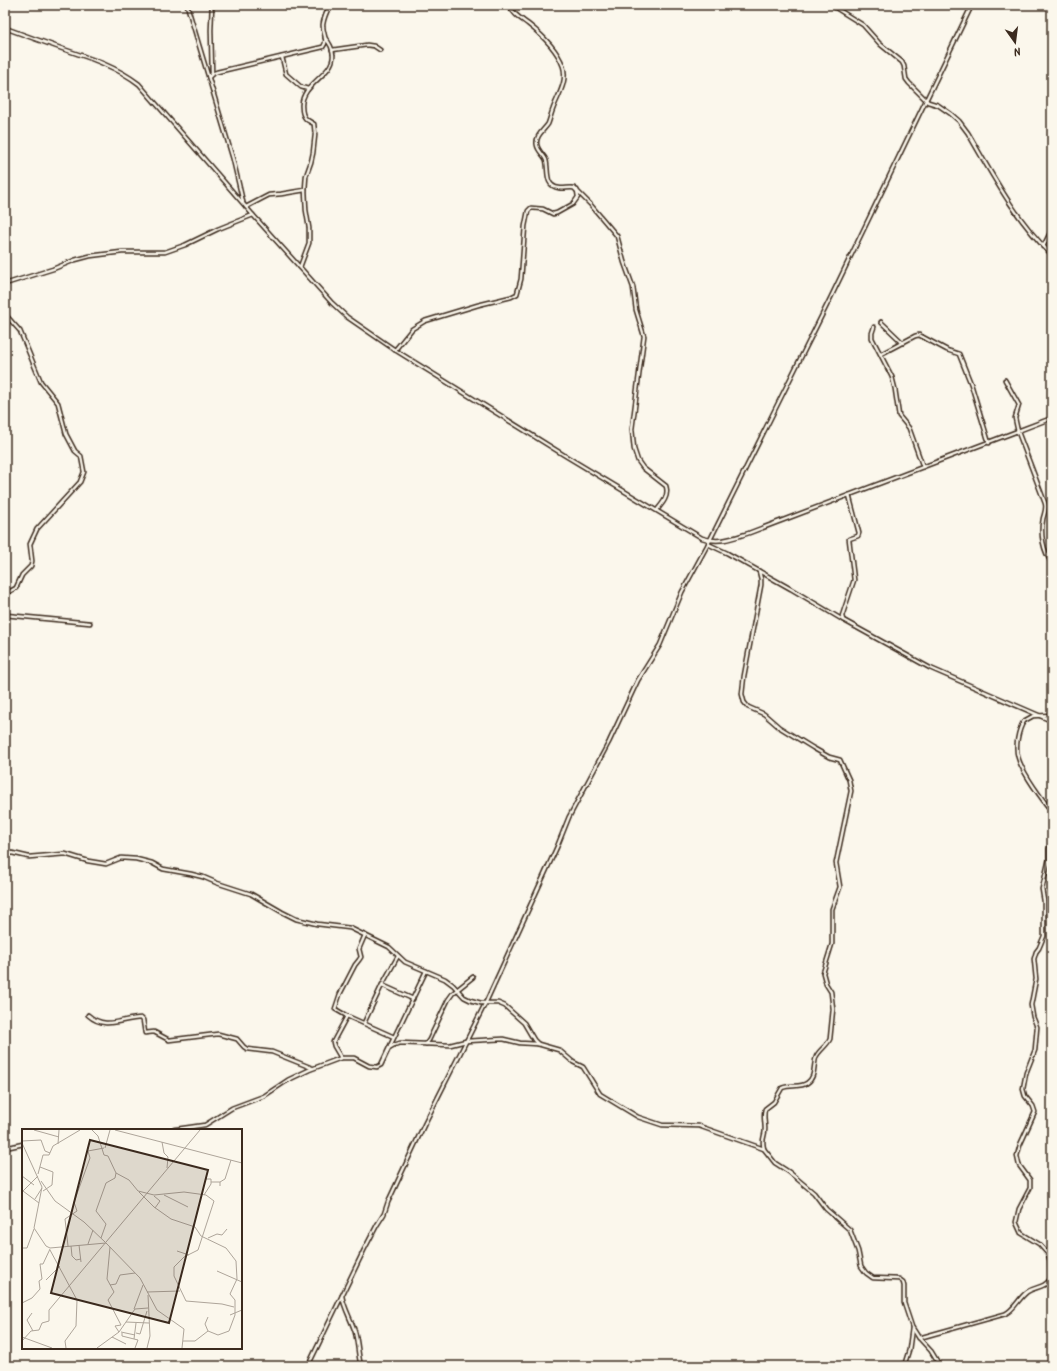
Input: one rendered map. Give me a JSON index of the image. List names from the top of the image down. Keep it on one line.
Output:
{"north":"bottom"}
